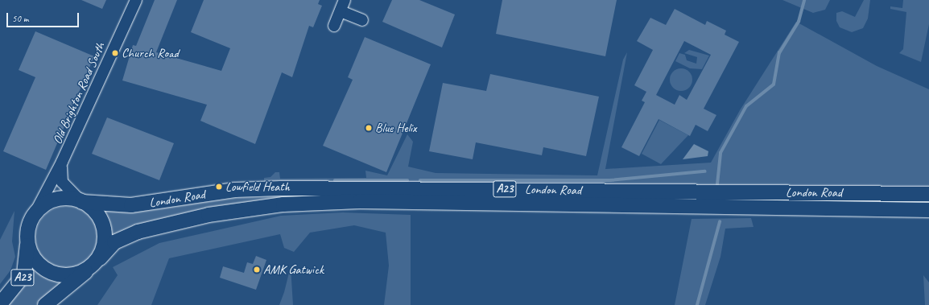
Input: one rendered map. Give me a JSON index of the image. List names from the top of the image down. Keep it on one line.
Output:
{"streets":{"main road":["A23","London Road"],"street":["Old Brighton Road South"]},"crossings":[["Old Brighton Road South","A23"],["Old Brighton Road South","London Road"],["A23","London Road"]],"places":["Church Road","Blue Helix","Lowfield Heath","AMK Gatwick"],"scale_bar":"50 m"}
